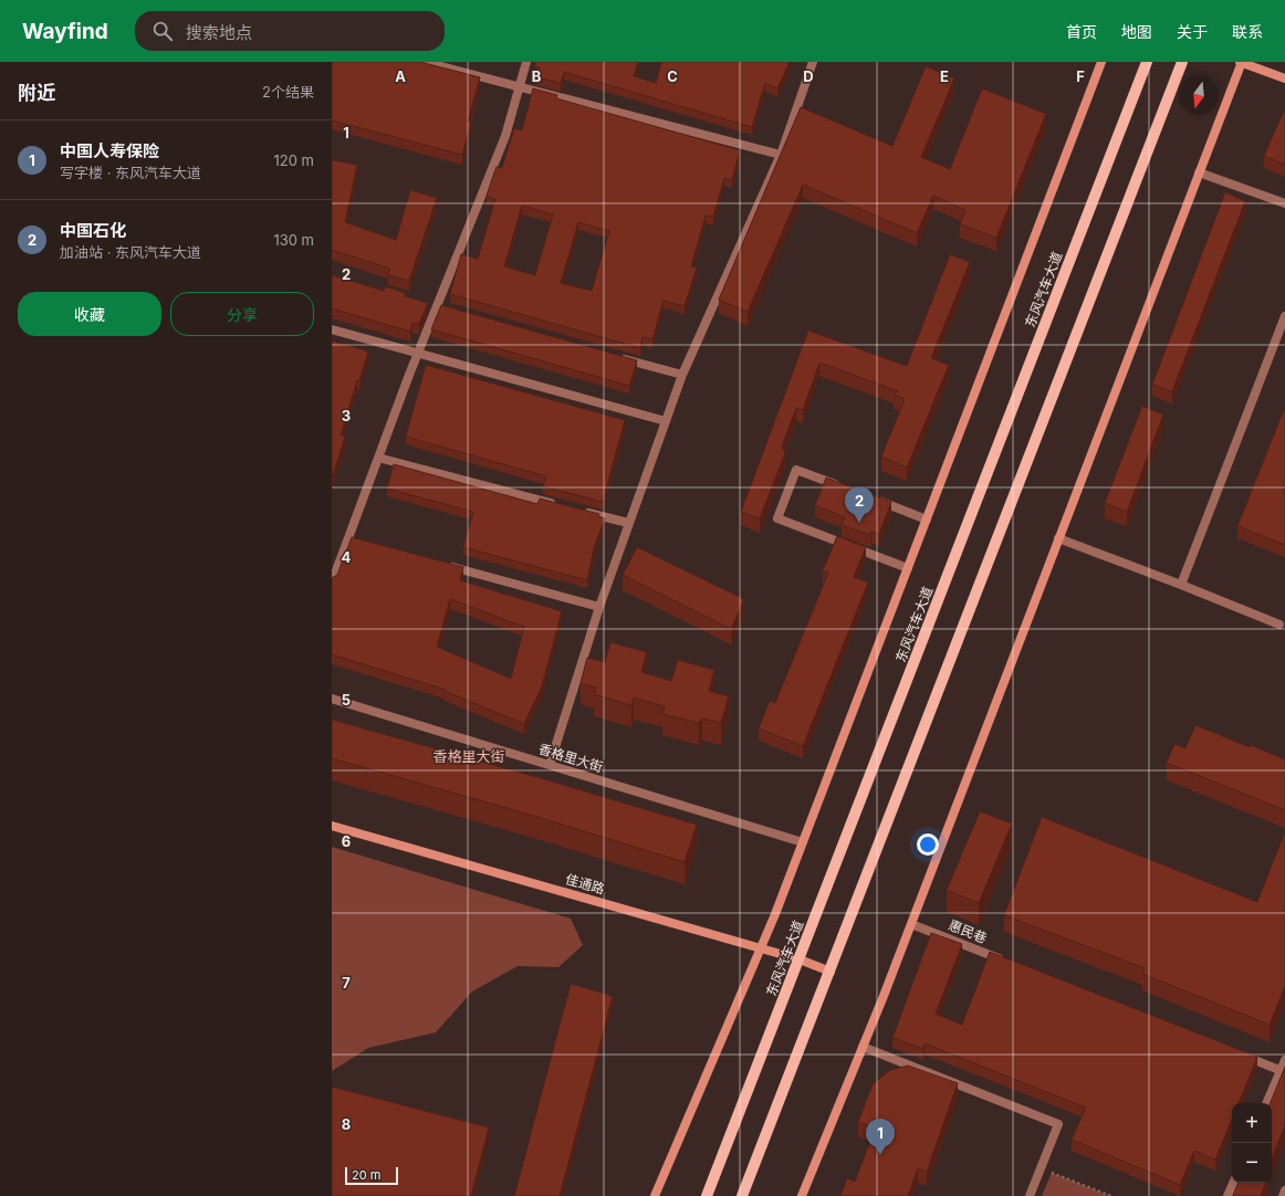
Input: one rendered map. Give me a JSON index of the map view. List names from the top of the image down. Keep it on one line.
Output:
{"streets":{"main road":["东风汽车大道"],"street":["香格里大街","佳通路","惠民巷"]},"crossings":[["东风汽车大道","佳通路"]],"districts":["香格里大街"],"scale_bar":"20 m","north":"bottom","page":{"header":"Wayfind","search":"搜索地点","nav":["首页","地图","关于","联系"],"heading":["附近","2个结果"],"list":[{"mark":"1","name":"中国人寿保险","note":"写字楼 · 东风汽车大道","value":"120 m"},{"mark":"2","name":"中国石化","note":"加油站 · 东风汽车大道","value":"130 m"}],"buttons":["收藏","分享"],"pins":["2","1"],"map_buttons":["+","−"],"scale":"20 m"},"grid":{"columns":["A","B","C","D","E","F"],"rows":["1","2","3","4","5","6","7","8"]}}
